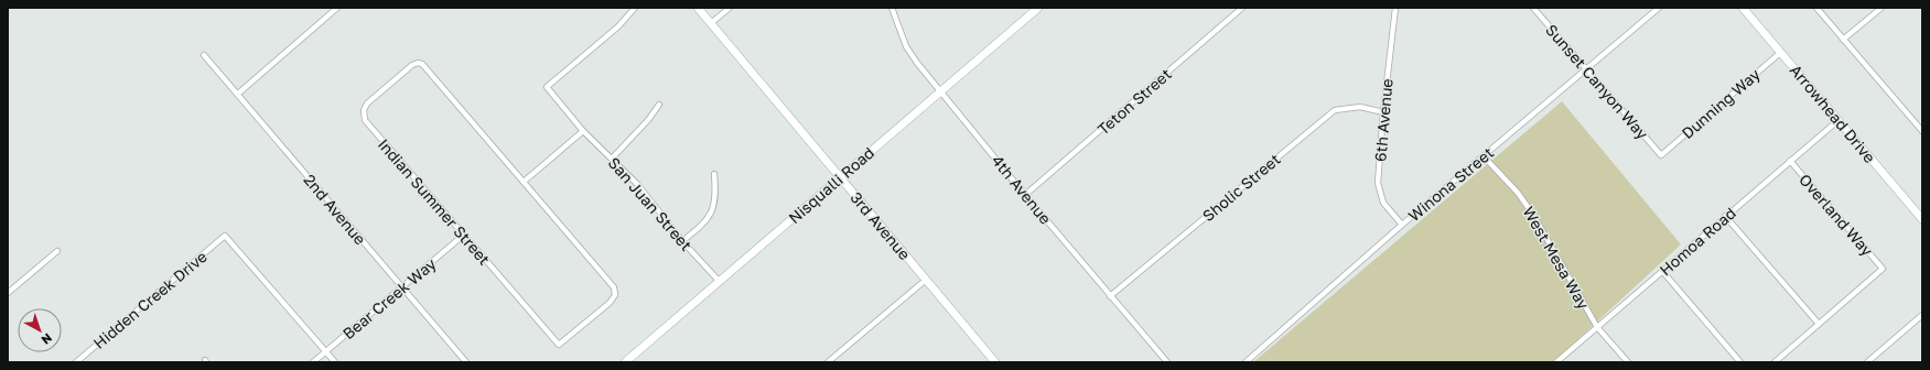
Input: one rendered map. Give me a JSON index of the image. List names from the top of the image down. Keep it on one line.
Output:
{"streets":{"main road":["Arrowhead Drive","Nisqualli Road","3rd Avenue"],"street":["Sunset Canyon Way","Teton Street","Dunning Way","6th Avenue","Winona Street","Sholic Street","4th Avenue","Indian Summer Street","San Juan Street","2nd Avenue","Overland Way","Homoa Road","West Mesa Way","Bear Creek Way","Hidden Creek Drive"]},"crossings":[["Sunset Canyon Way","Dunning Way"],["Sunset Canyon Way","Winona Street"],["Teton Street","4th Avenue"],["Dunning Way","Arrowhead Drive"],["Arrowhead Drive","Homoa Road"],["6th Avenue","Winona Street"],["6th Avenue","Sholic Street"],["Winona Street","West Mesa Way"],["Nisqualli Road","4th Avenue"],["Nisqualli Road","San Juan Street"],["Nisqualli Road","3rd Avenue"],["Sholic Street","4th Avenue"],["Indian Summer Street","Bear Creek Way"],["2nd Avenue","Bear Creek Way"],["Overland Way","Homoa Road"],["Homoa Road","West Mesa Way"],["Bear Creek Way","Hidden Creek Drive"]],"north":"bottom right"}
